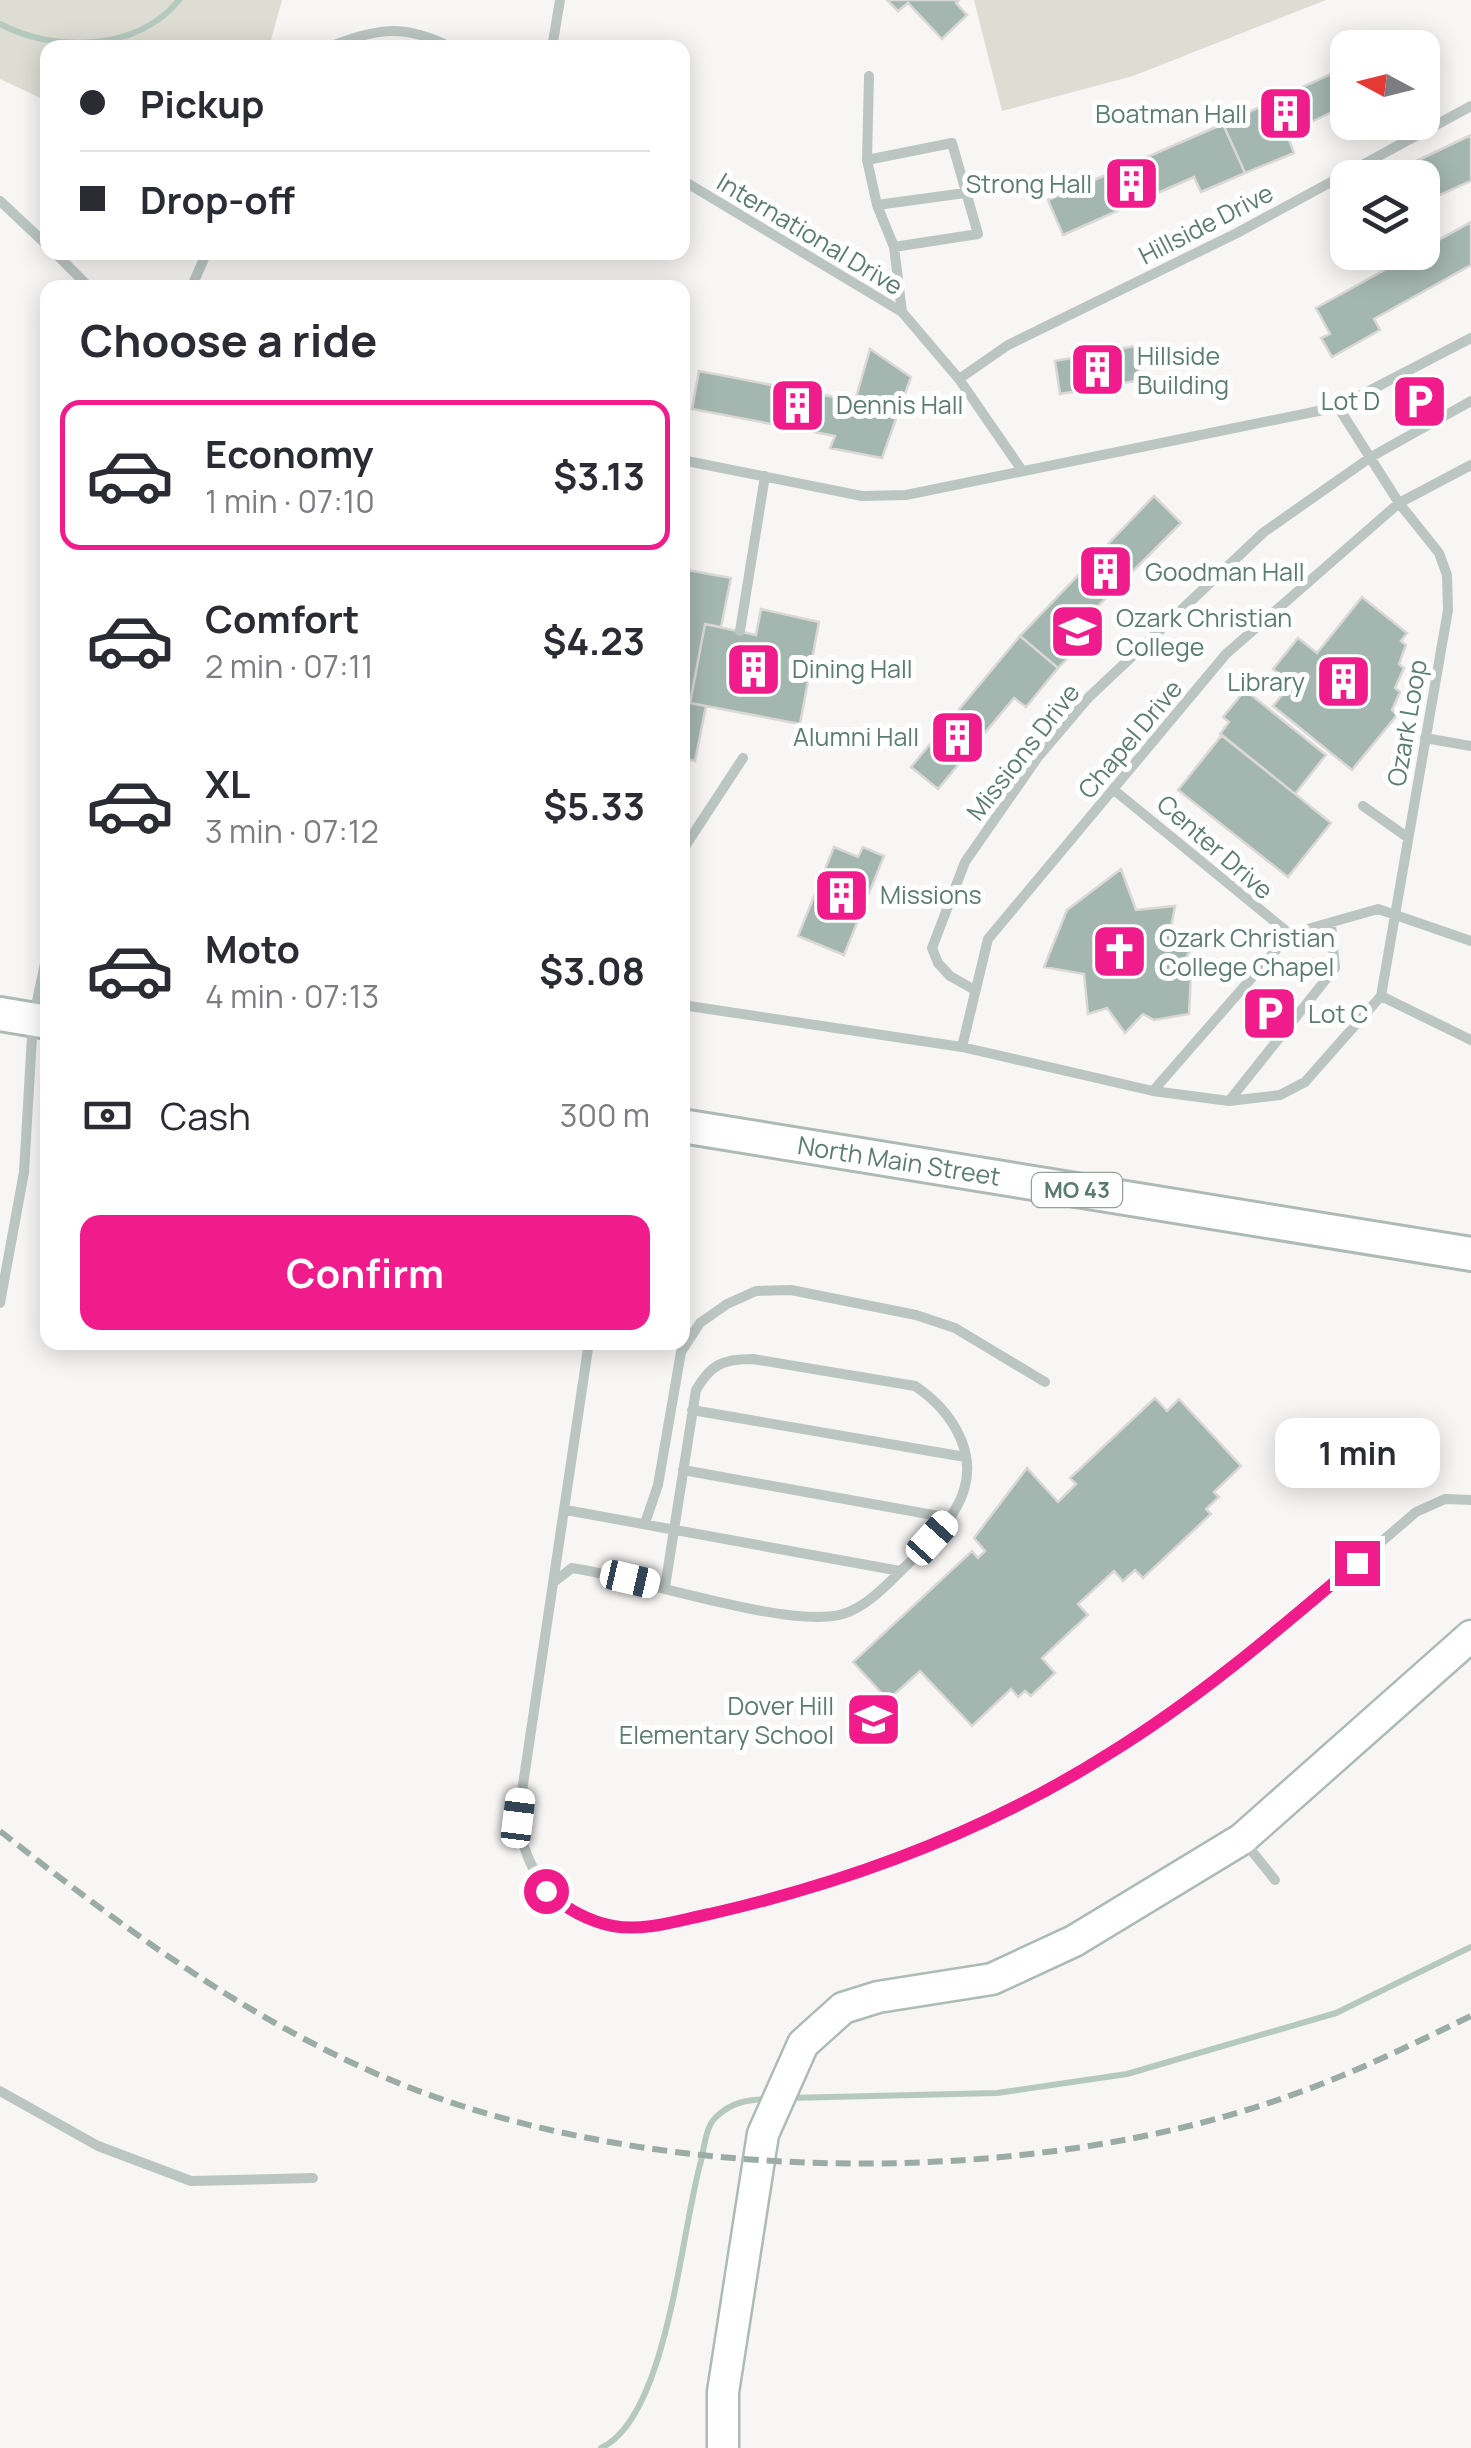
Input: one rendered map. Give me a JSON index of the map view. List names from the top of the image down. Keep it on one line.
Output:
{"streets":{"main road":["North Main Street","MO 43"],"lane":["Hillside Drive","International Drive","Ozark Loop","Chapel Drive","Missions Drive","Center Drive"]},"crossings":[["Hillside Drive","International Drive"],["Ozark Loop","Chapel Drive"],["Ozark Loop","Missions Drive"],["Chapel Drive","Missions Drive"],["Chapel Drive","Center Drive"]],"places":{"building":["Boatman Hall","Strong Hall","Hillside Building","Dennis Hall","Goodman Hall","Dining Hall","Library","Alumni Hall","Missions"],"parking":["Lot D","Lot C"],"school or university":["Ozark Christian College","Dover Hill Elementary School"],"church":["Ozark Christian College Chapel"]},"north":"left","page":{"banner":["Pickup","Drop-off"],"heading":"Choose a ride","list":[{"name":"Economy","note":"1 min · 07:10","value":"$3.13"},{"name":"Comfort","note":"2 min · 07:11","value":"$4.23"},{"name":"XL","note":"3 min · 07:12","value":"$5.33"},{"name":"Moto","note":"4 min · 07:13","value":"$3.08"}],"pay":["Cash","300 m"],"buttons":"Confirm","bubble":"1 min"}}
